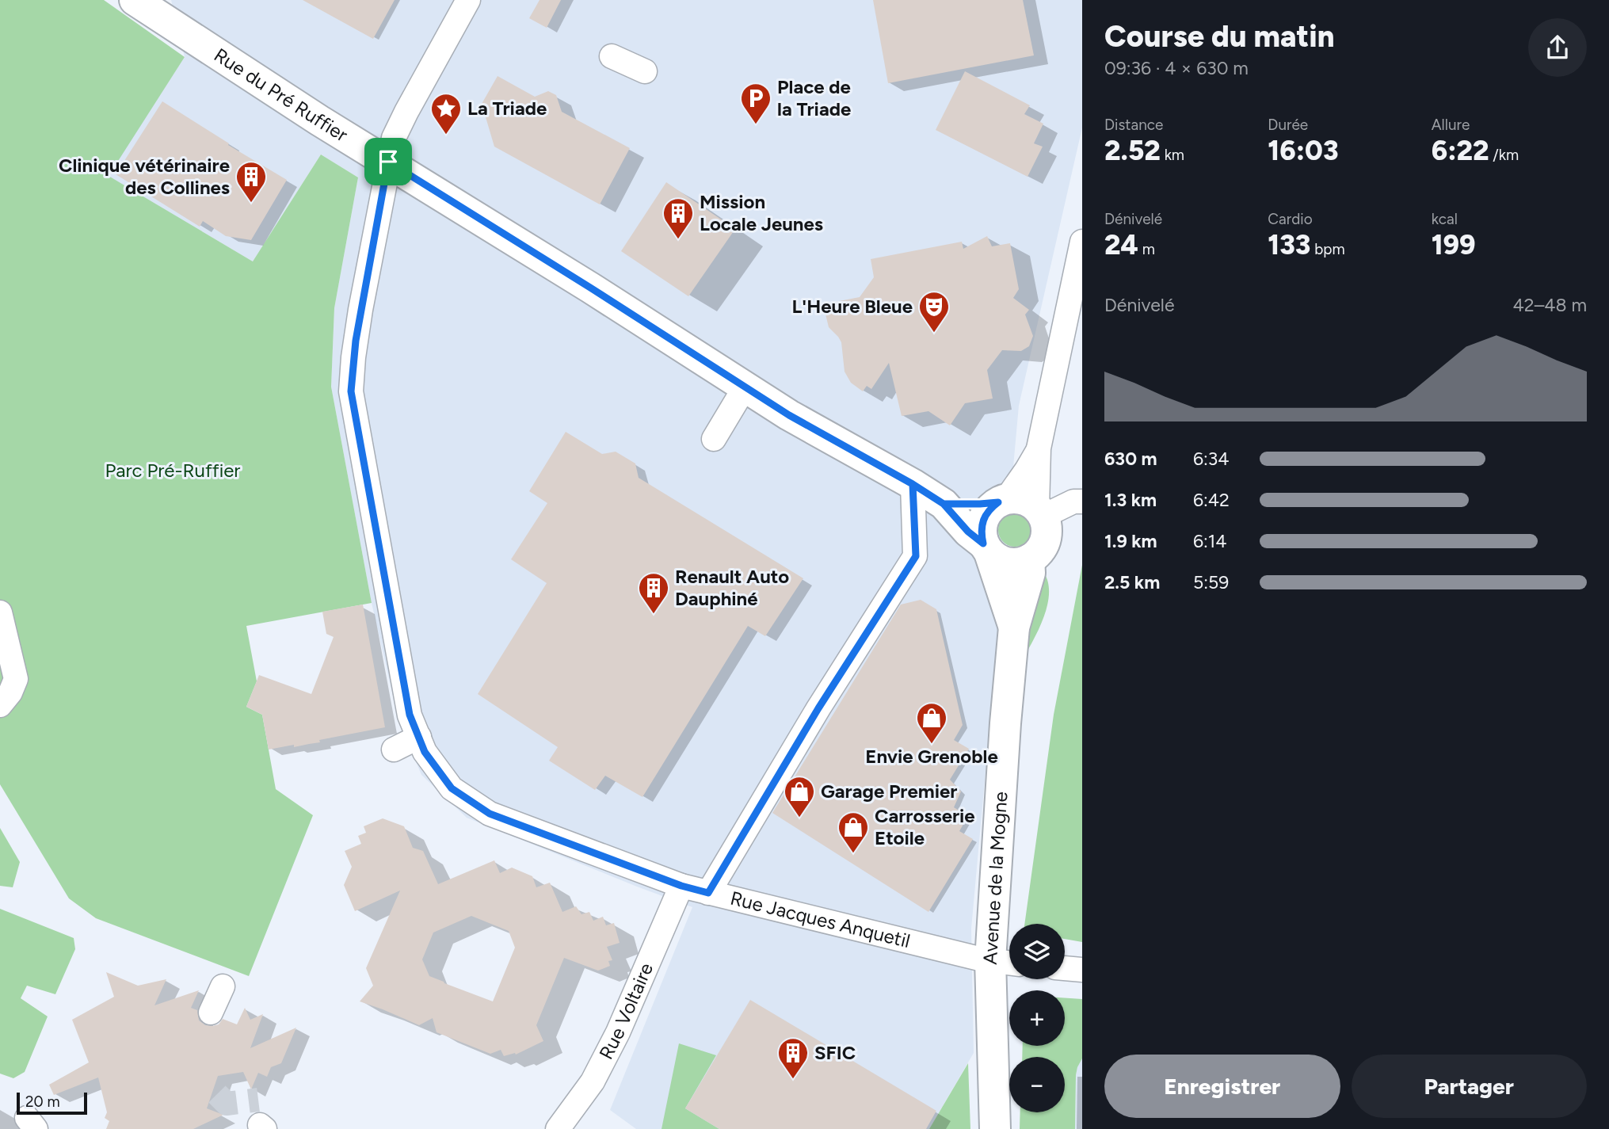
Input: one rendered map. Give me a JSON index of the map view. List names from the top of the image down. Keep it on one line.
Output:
{"streets":{"main road":["Rue du Pré Ruffier","Avenue de la Mogne"],"street":["Rue Jacques Anquetil","Rue Voltaire"]},"crossings":[["Rue du Pré Ruffier","Avenue de la Mogne"],["Rue du Pré Ruffier","Rue Jacques Anquetil"],["Avenue de la Mogne","Rue Jacques Anquetil"],["Rue Jacques Anquetil","Rue Voltaire"]],"parks":["Parc Pré-Ruffier"],"places":{"parking":["Place de la Triade"],"place":["La Triade"],"building":["Clinique vétérinaire des Collines","Mission Locale Jeunes","Renault Auto Dauphiné","SFIC"],"theatre":["L'Heure Bleue"],"shop":["Envie Grenoble","Garage Premier","Carrosserie Etoile"]},"scale_bar":"20 m","page":{"heading":["Course du matin","09:36 · 4 × 630 m"],"stats":[["Distance","2.52 km"],["Durée","16:03"],["Allure","6:22 /km"],["Dénivelé","24 m"],["Cardio","133 bpm"],["kcal","199"]],"chart":["Dénivelé","42–48 m"],"list":[{"name":"630 m","note":"6:34"},{"name":"1.3 km","note":"6:42"},{"name":"1.9 km","note":"6:14"},{"name":"2.5 km","note":"5:59"}],"map_buttons":["+","−"],"buttons":["Enregistrer","Partager"],"scale":"20 m"}}
